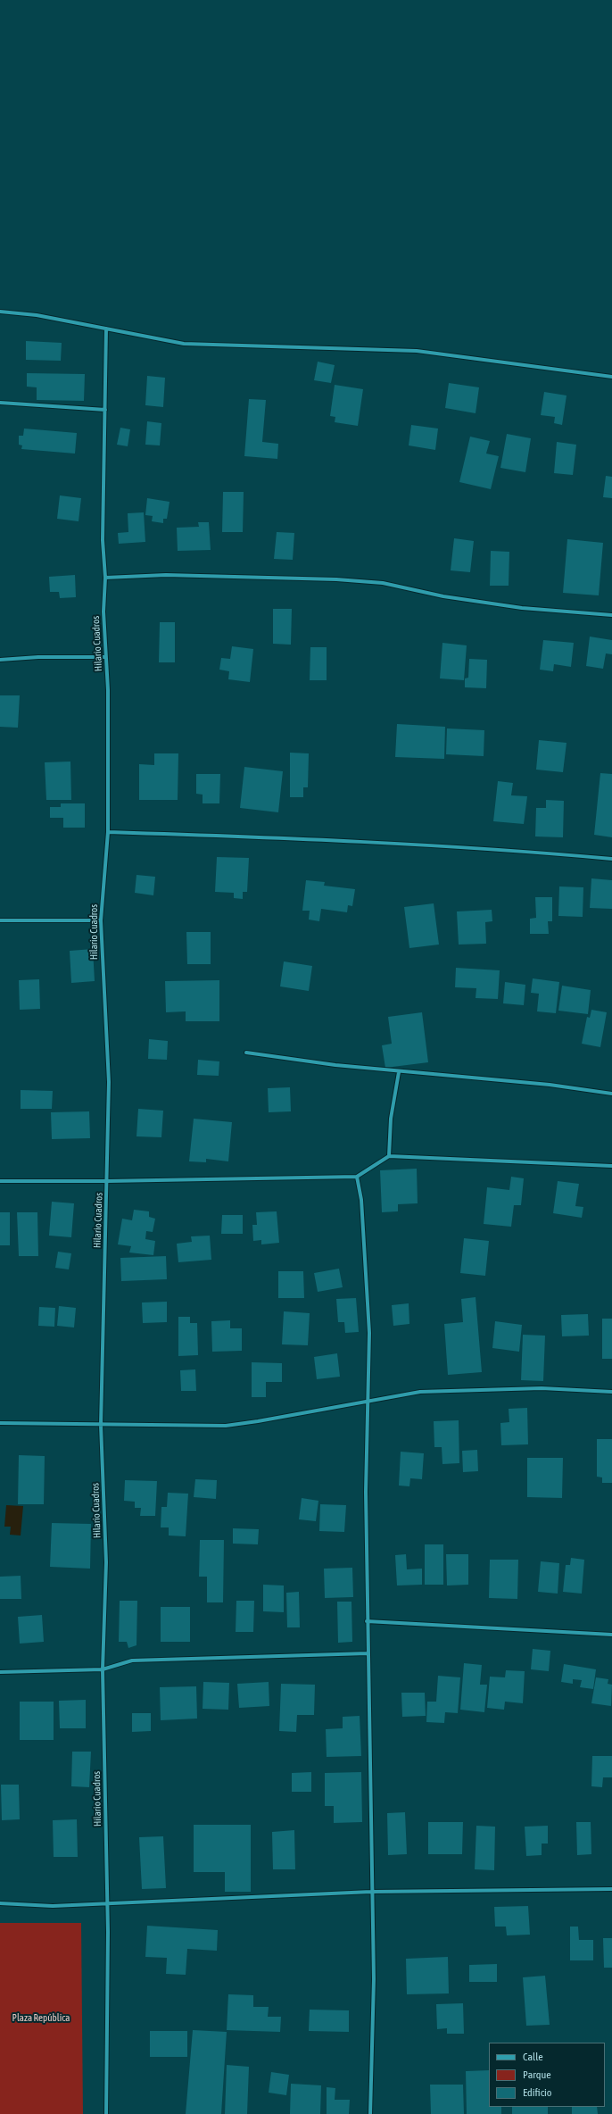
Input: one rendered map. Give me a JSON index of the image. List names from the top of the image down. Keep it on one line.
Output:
{"streets":{"street":["Hilario Cuadros"]},"parks":["Plaza República"],"legend":["Calle","Parque","Edificio"]}
